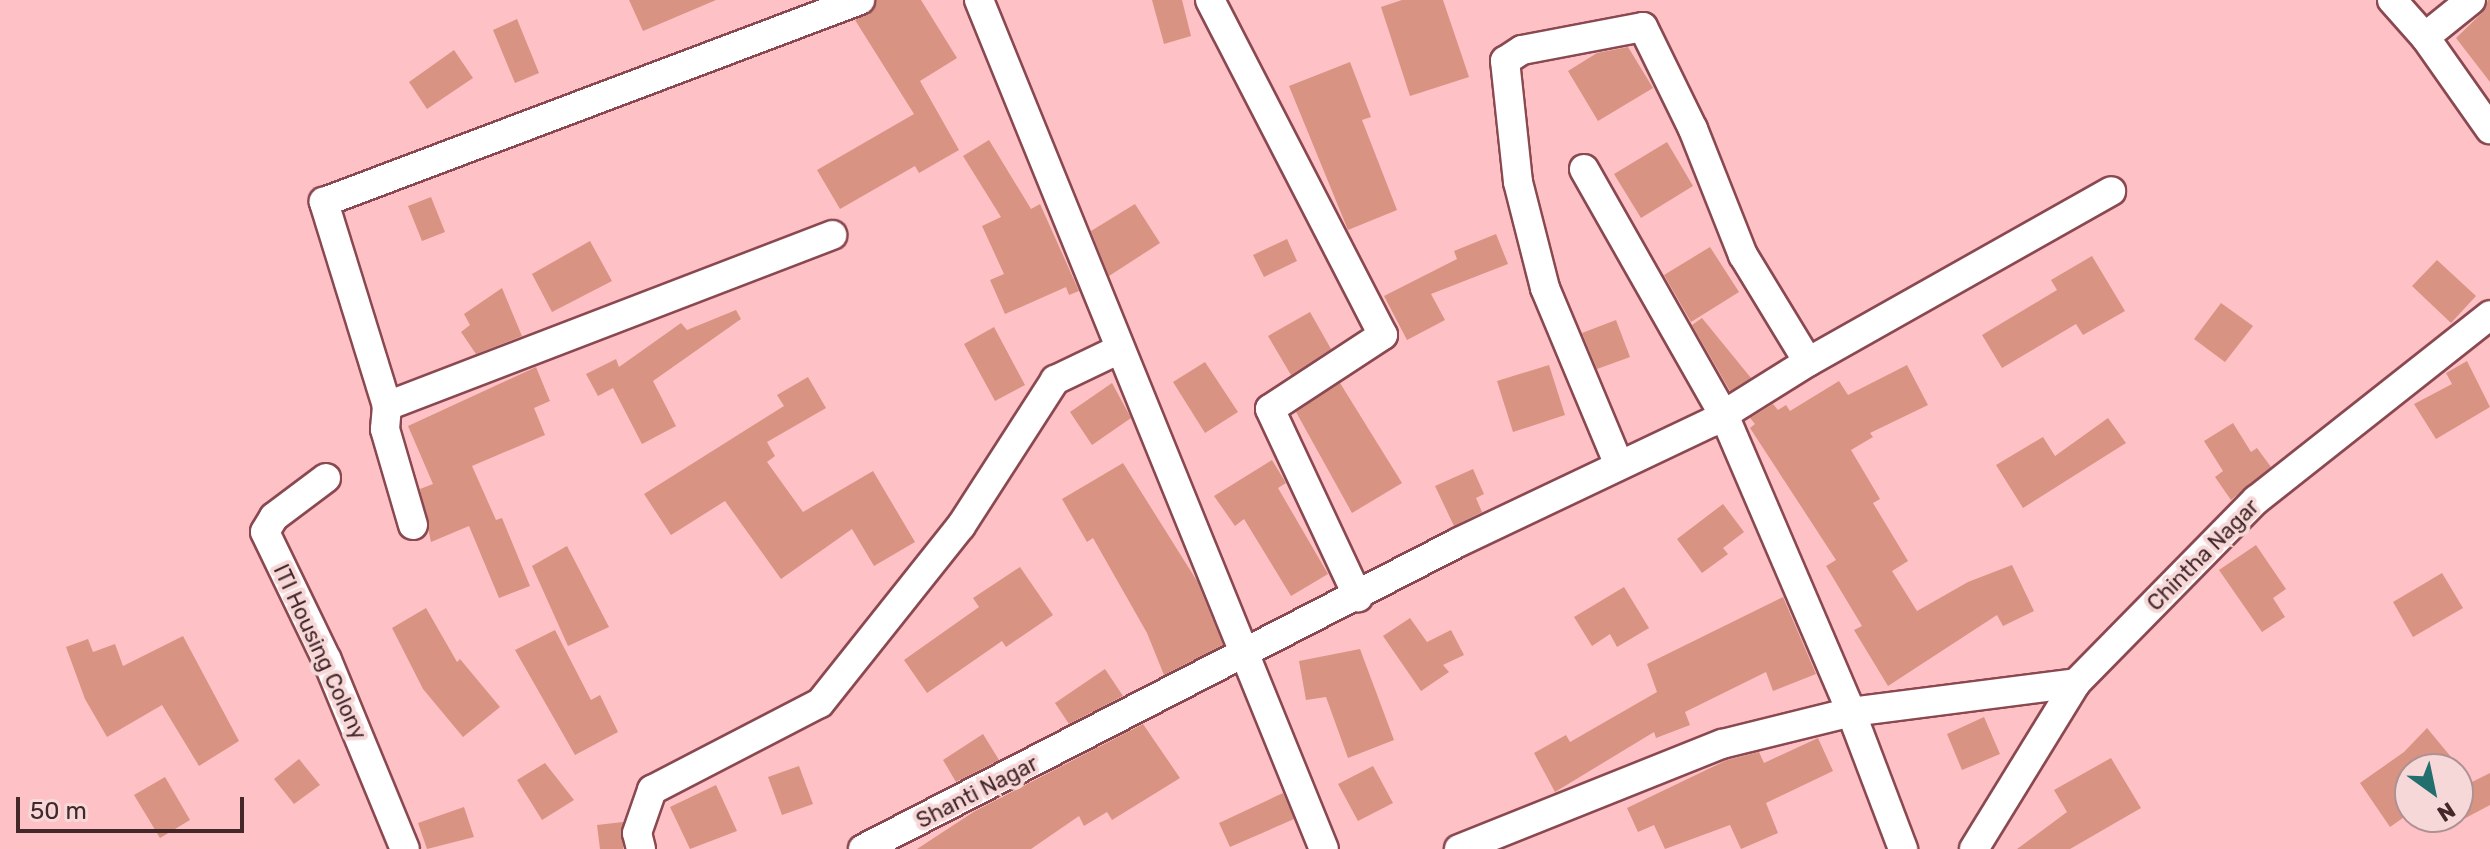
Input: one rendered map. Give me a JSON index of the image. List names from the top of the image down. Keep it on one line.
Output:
{"streets":{"street":["Chintha Nagar","ITI Housing Colony","Shanti Nagar"]},"scale_bar":"50 m","north":"bottom right"}
